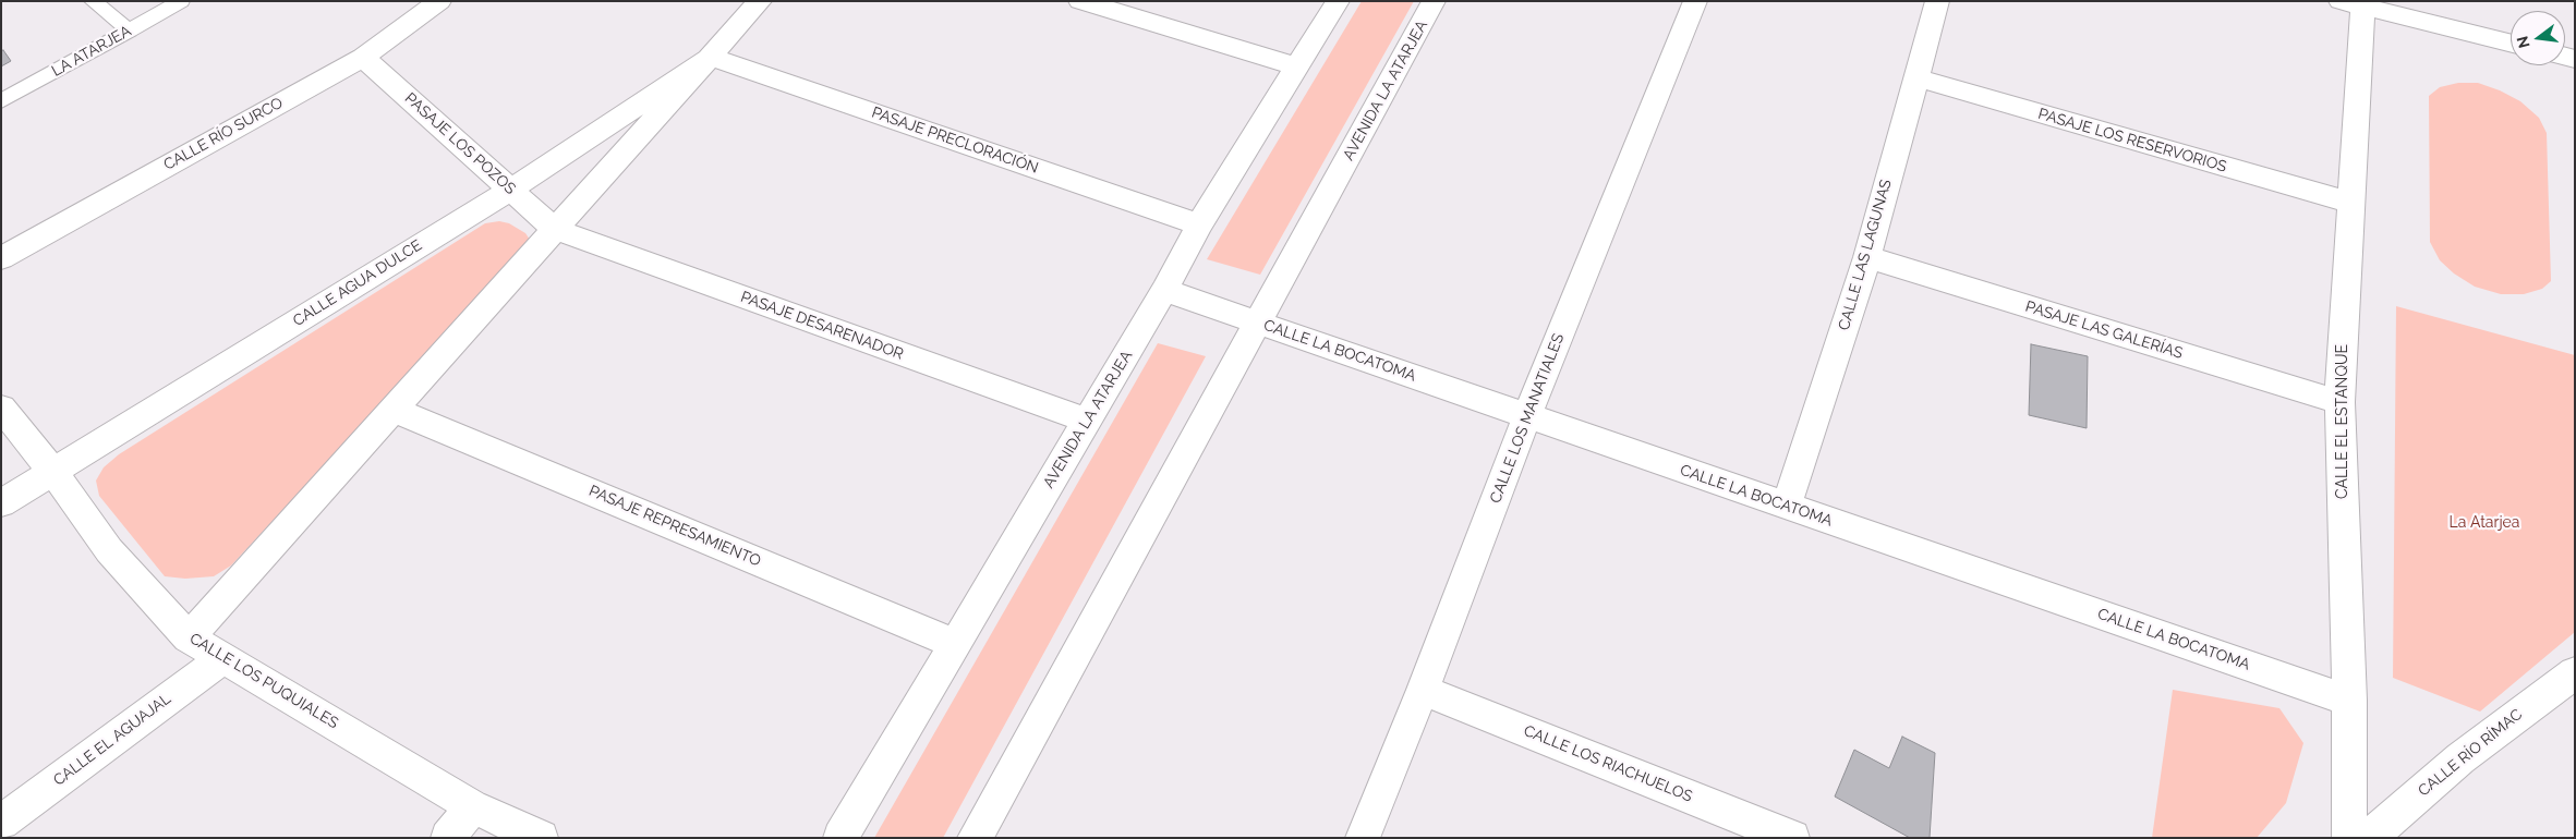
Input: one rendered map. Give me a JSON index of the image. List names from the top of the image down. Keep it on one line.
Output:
{"streets":{"street":["AVENIDA LA ATARJEA","CALLE RÍO SURCO","PASAJE PRECLORACIÓN","PASAJE LOS RESERVORIOS","PASAJE LOS POZOS","CALLE LAS LAGUNAS","CALLE AGUA DULCE","PASAJE DESARENADOR","PASAJE LAS GALERÍAS","CALLE LA BOCATOMA","CALLE LOS MANATIALES","CALLE EL ESTANQUE","PASAJE REPRESAMIENTO","CALLE LOS PUQUIALES","CALLE EL AGUAJAL","CALLE RÍO RÍMAC","CALLE LOS RIACHUELOS"],"lane":["LA ATARJEA"]},"crossings":[["AVENIDA LA ATARJEA","PASAJE PRECLORACIÓN"],["AVENIDA LA ATARJEA","PASAJE DESARENADOR"],["AVENIDA LA ATARJEA","CALLE LA BOCATOMA"],["AVENIDA LA ATARJEA","PASAJE REPRESAMIENTO"],["CALLE RÍO SURCO","PASAJE LOS POZOS"],["PASAJE PRECLORACIÓN","CALLE AGUA DULCE"],["PASAJE LOS RESERVORIOS","CALLE LAS LAGUNAS"],["PASAJE LOS RESERVORIOS","CALLE EL ESTANQUE"],["PASAJE LOS POZOS","CALLE AGUA DULCE"],["PASAJE LOS POZOS","PASAJE DESARENADOR"],["CALLE LAS LAGUNAS","PASAJE LAS GALERÍAS"],["CALLE LAS LAGUNAS","CALLE LA BOCATOMA"],["CALLE AGUA DULCE","PASAJE DESARENADOR"],["CALLE AGUA DULCE","PASAJE REPRESAMIENTO"],["CALLE AGUA DULCE","CALLE LOS PUQUIALES"],["PASAJE LAS GALERÍAS","CALLE EL ESTANQUE"],["CALLE LA BOCATOMA","CALLE LOS MANATIALES"],["CALLE LA BOCATOMA","CALLE EL ESTANQUE"],["CALLE LOS MANATIALES","CALLE LOS RIACHUELOS"],["CALLE LOS PUQUIALES","CALLE EL AGUAJAL"]],"parks":["La Atarjea"],"north":"left"}
